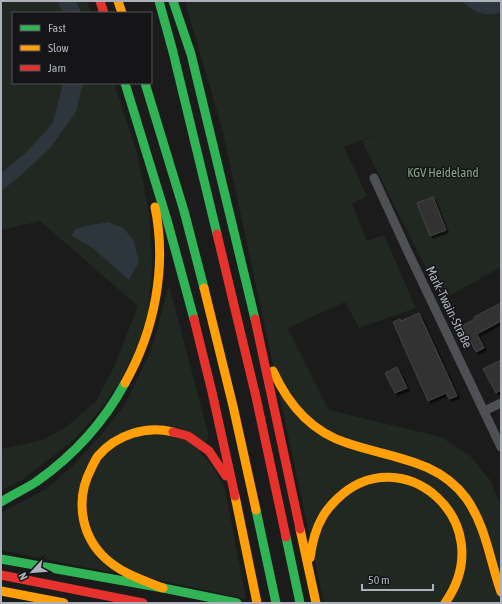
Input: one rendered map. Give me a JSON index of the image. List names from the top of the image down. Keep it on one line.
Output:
{"streets":{"street":["Mark-Twain-Straße"]},"parks":["KGV Heideland"],"legend":["Fast","Slow","Jam"],"scale_bar":"50 m","north":"bottom left"}
